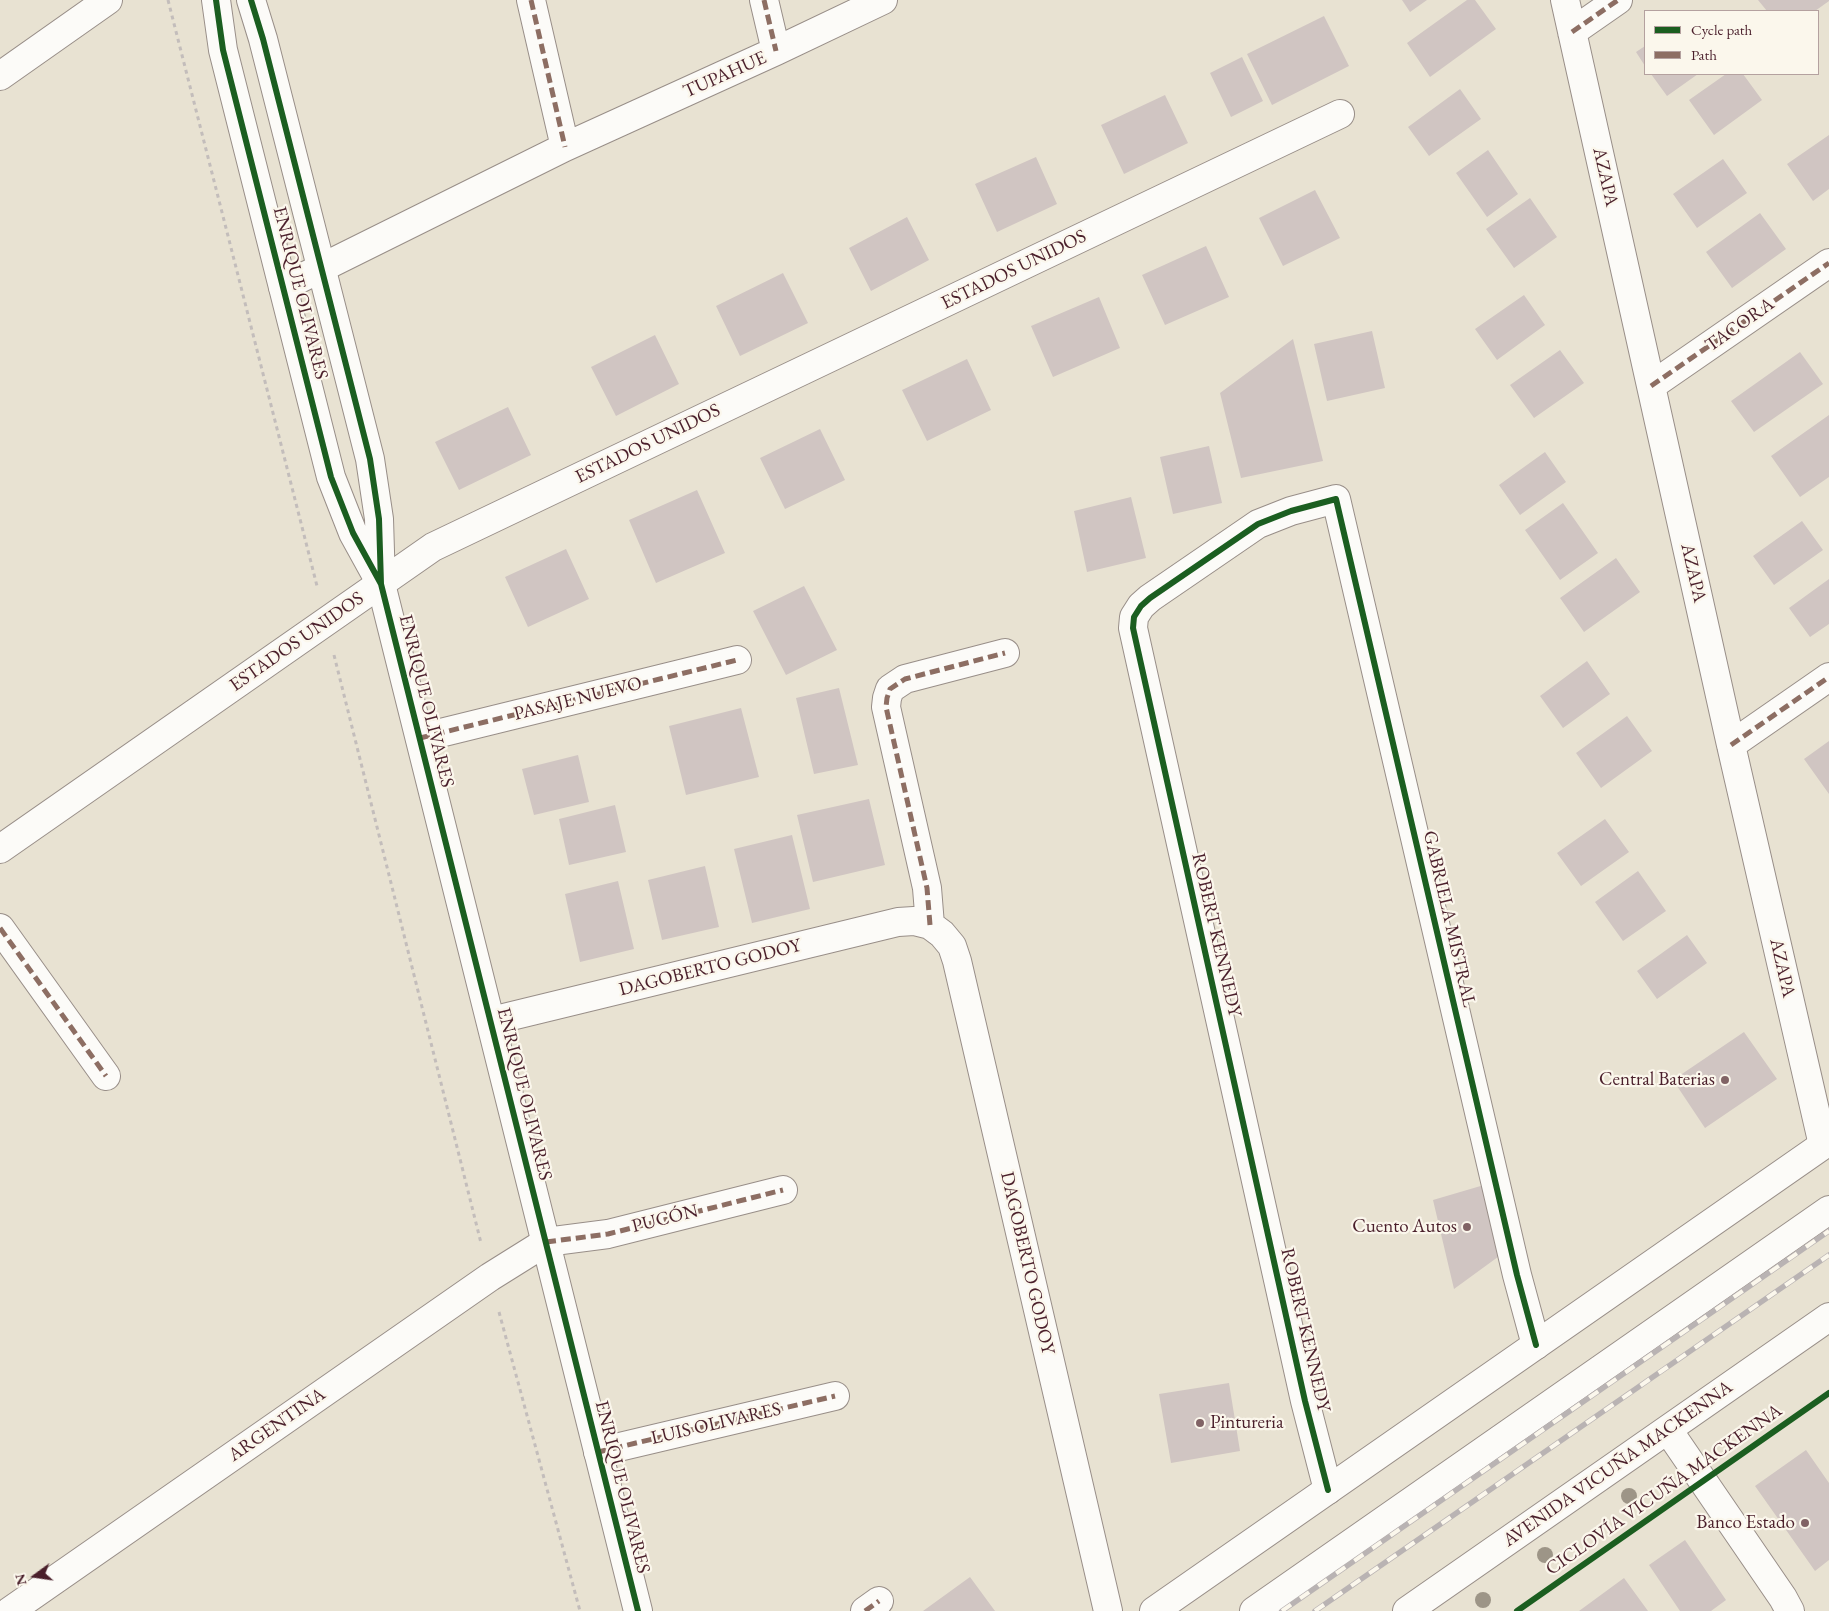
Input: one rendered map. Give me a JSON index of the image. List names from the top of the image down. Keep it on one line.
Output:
{"streets":{"street":["TUPAHUE","AZAPA","ESTADOS UNIDOS","ENRIQUE OLIVARES","TACORA","PASAJE NUEVO","GABRIELA MISTRAL","ROBERT KENNEDY","DAGOBERTO GODOY","PUCÓN","LUIS OLIVARES","ARGENTINA","AVENIDA VICUÑA MACKENNA"],"cycle path":["CICLOVÍA VICUÑA MACKENNA"]},"crossings":[["TUPAHUE","ENRIQUE OLIVARES"],["AZAPA","TACORA"],["ESTADOS UNIDOS","ENRIQUE OLIVARES"],["ENRIQUE OLIVARES","PASAJE NUEVO"],["ENRIQUE OLIVARES","DAGOBERTO GODOY"],["ENRIQUE OLIVARES","PUCÓN"],["ENRIQUE OLIVARES","LUIS OLIVARES"],["ENRIQUE OLIVARES","ARGENTINA"],["GABRIELA MISTRAL","ROBERT KENNEDY"],["PUCÓN","ARGENTINA"]],"places":["Central Baterias","Cuento Autos","Pintureria","Banco Estado"],"legend":["Cycle path","Path"],"north":"left"}
